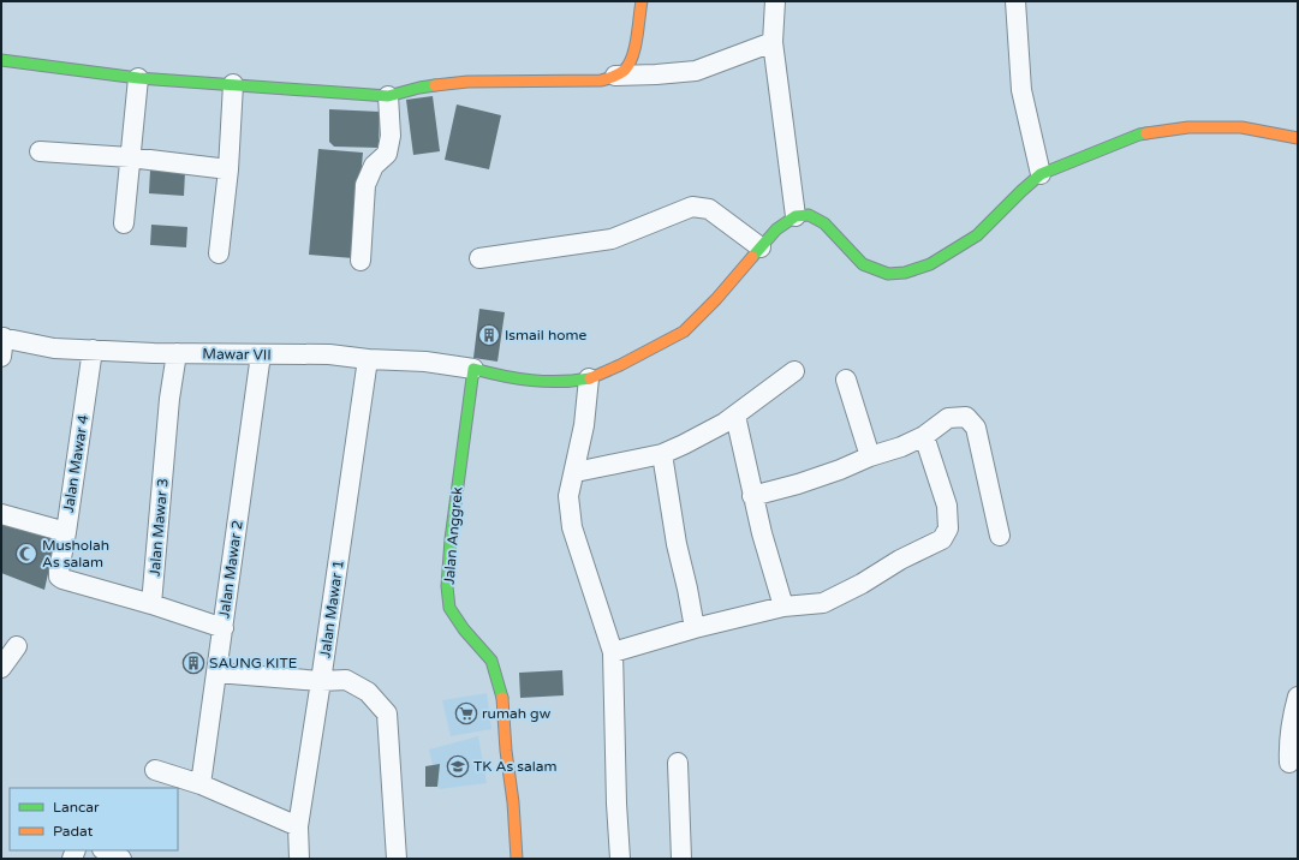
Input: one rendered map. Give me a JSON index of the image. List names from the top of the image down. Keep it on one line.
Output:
{"streets":{"street":["Mawar VII","Jalan Mawar 4","Jalan Mawar 3","Jalan Anggrek","Jalan Mawar 2","Jalan Mawar 1"]},"crossings":[["Mawar VII","Jalan Mawar 4"],["Mawar VII","Jalan Mawar 3"],["Mawar VII","Jalan Anggrek"],["Mawar VII","Jalan Mawar 2"],["Mawar VII","Jalan Mawar 1"],["Jalan Mawar 4","Jalan Mawar 3"]],"places":{"building":["Ismail home","SAUNG KITE"],"mosque":["Musholah As salam"],"supermarket":["rumah gw"],"school or university":["TK As salam"]},"legend":["Lancar","Padat"]}
